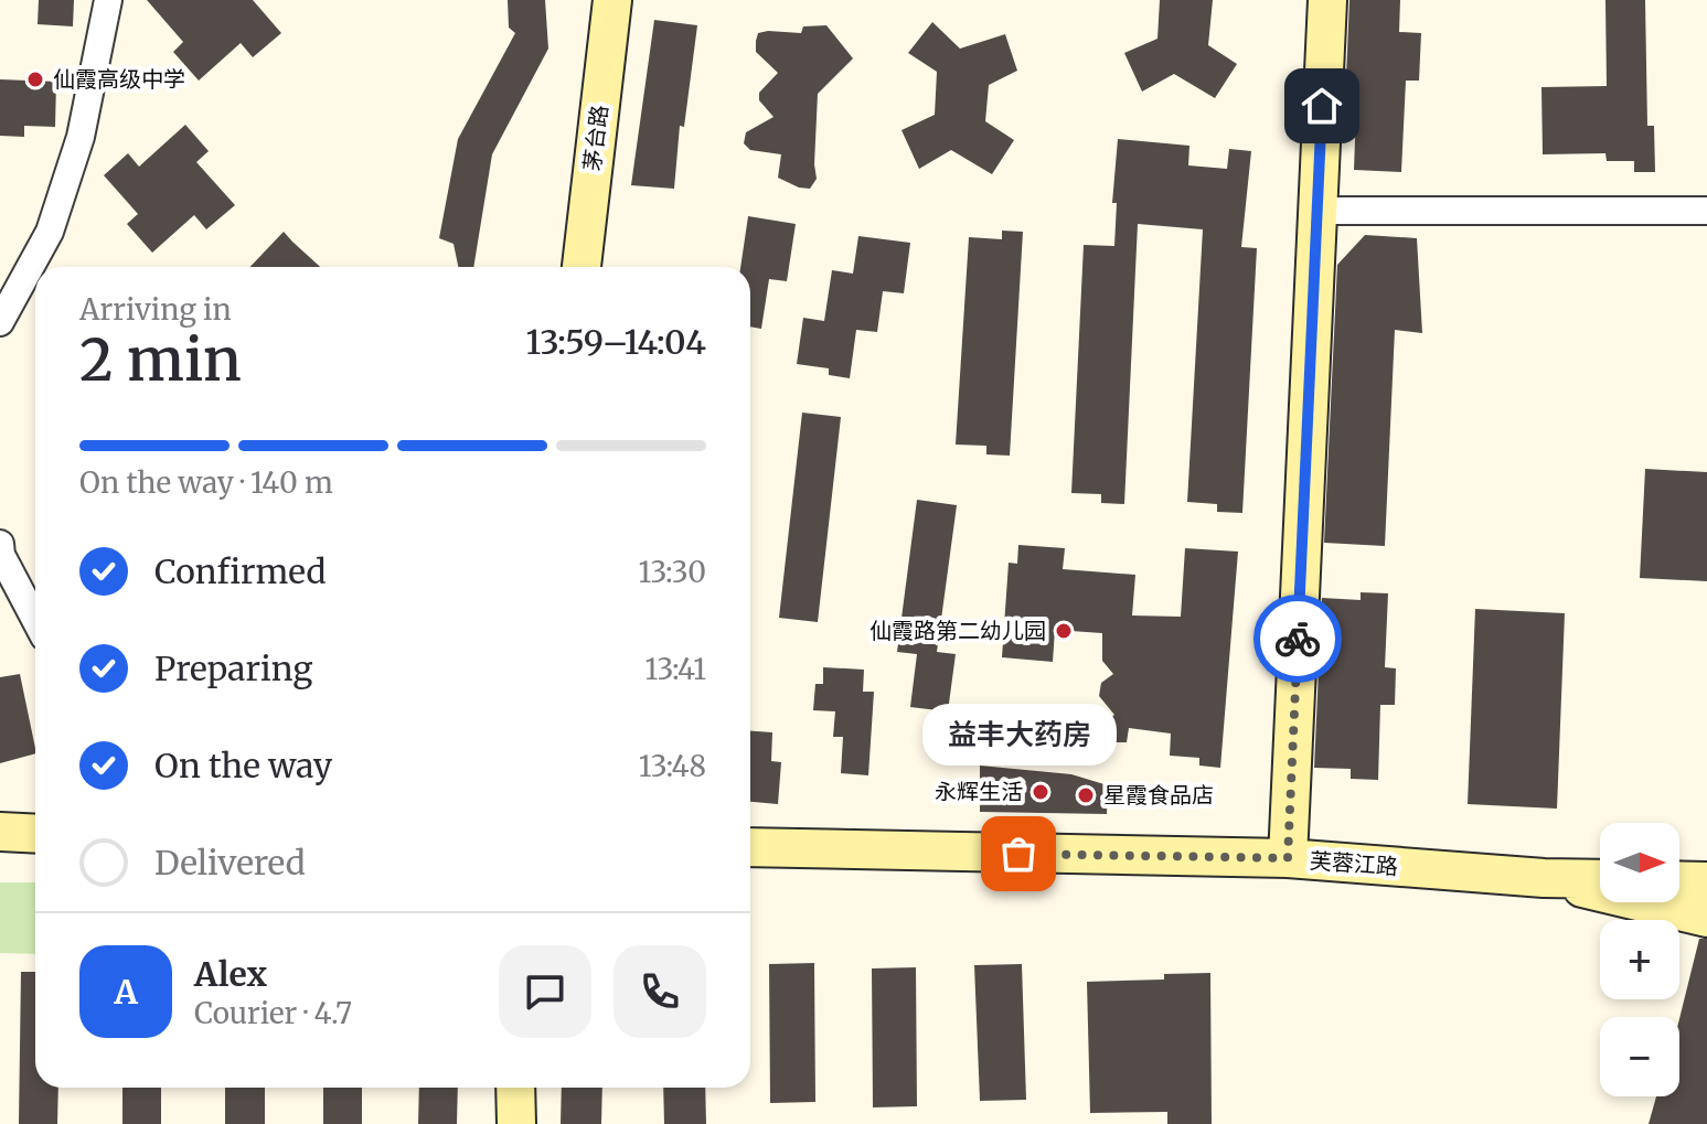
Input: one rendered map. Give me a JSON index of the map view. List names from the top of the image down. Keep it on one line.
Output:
{"streets":{"street":["茅台路","芙蓉江路"]},"places":["仙霞高级中学","仙霞路第二幼儿园","永辉生活","星霞食品店","益丰大药房"],"north":"right","page":{"heading":["2 min","Arriving in","13:59–14:04"],"panel":["Alex","Courier · 4.7"],"bar":"On the way · 140 m","list":[["Confirmed","13:30"],["Preparing","13:41"],["On the way","13:48"],"Delivered"],"bubble":"益丰大药房","map_buttons":["+","−"],"round":"A"}}
